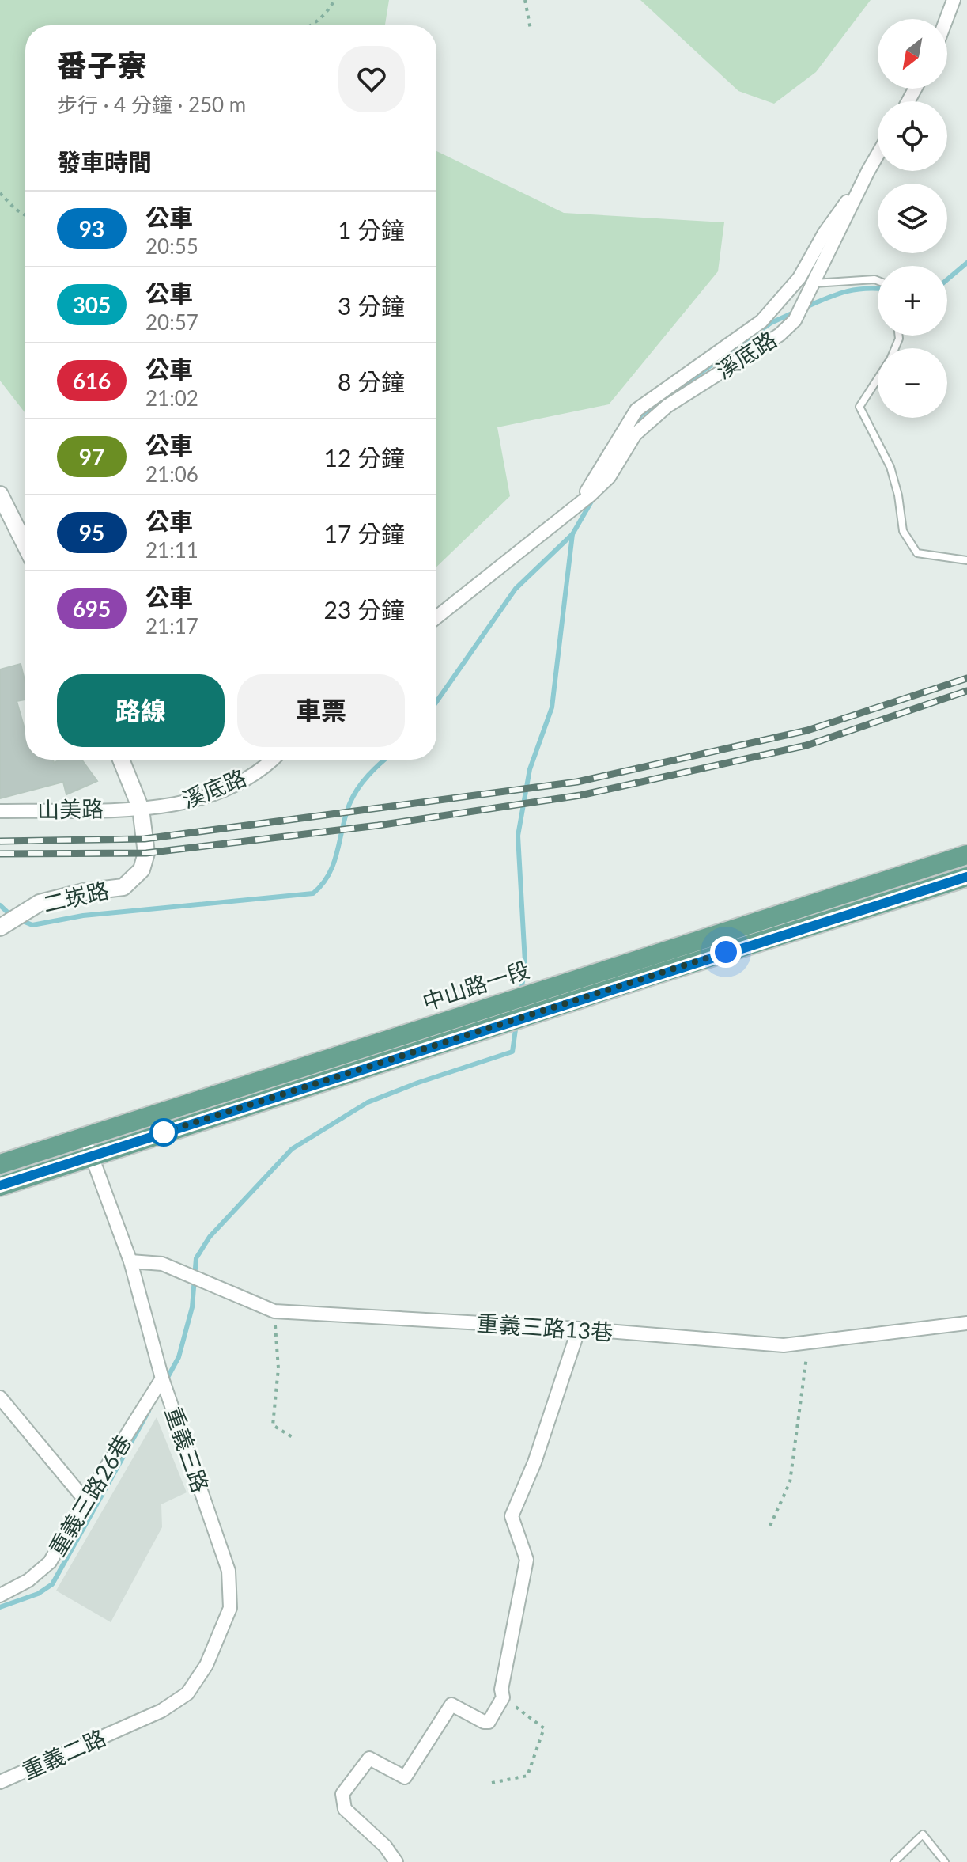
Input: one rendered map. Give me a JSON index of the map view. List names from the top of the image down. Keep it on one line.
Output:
{"streets":{"main road":["中山路一段"],"street":["溪底路","山美路","二崁路","重義三路13巷","重義三路","重義三路26巷","重義二路"]},"crossings":[["溪底路","山美路"],["溪底路","二崁路"],["山美路","二崁路"],["中山路一段","重義三路"],["重義三路13巷","重義三路"],["重義三路","重義三路26巷"],["重義三路","重義二路"]],"lines":["bus line 93"],"north":"bottom left","page":{"map_buttons":["+","−"],"heading":[["番子寮","步行 · 4 分鐘 · 250 m"],"發車時間"],"list":[{"mark":"93","name":"公車","note":"20:55","value":"1 分鐘"},{"mark":"305","name":"公車","note":"20:57","value":"3 分鐘"},{"mark":"616","name":"公車","note":"21:02","value":"8 分鐘"},{"mark":"97","name":"公車","note":"21:06","value":"12 分鐘"},{"mark":"95","name":"公車","note":"21:11","value":"17 分鐘"},{"mark":"695","name":"公車","note":"21:17","value":"23 分鐘"}],"buttons":["路線","車票"]}}
